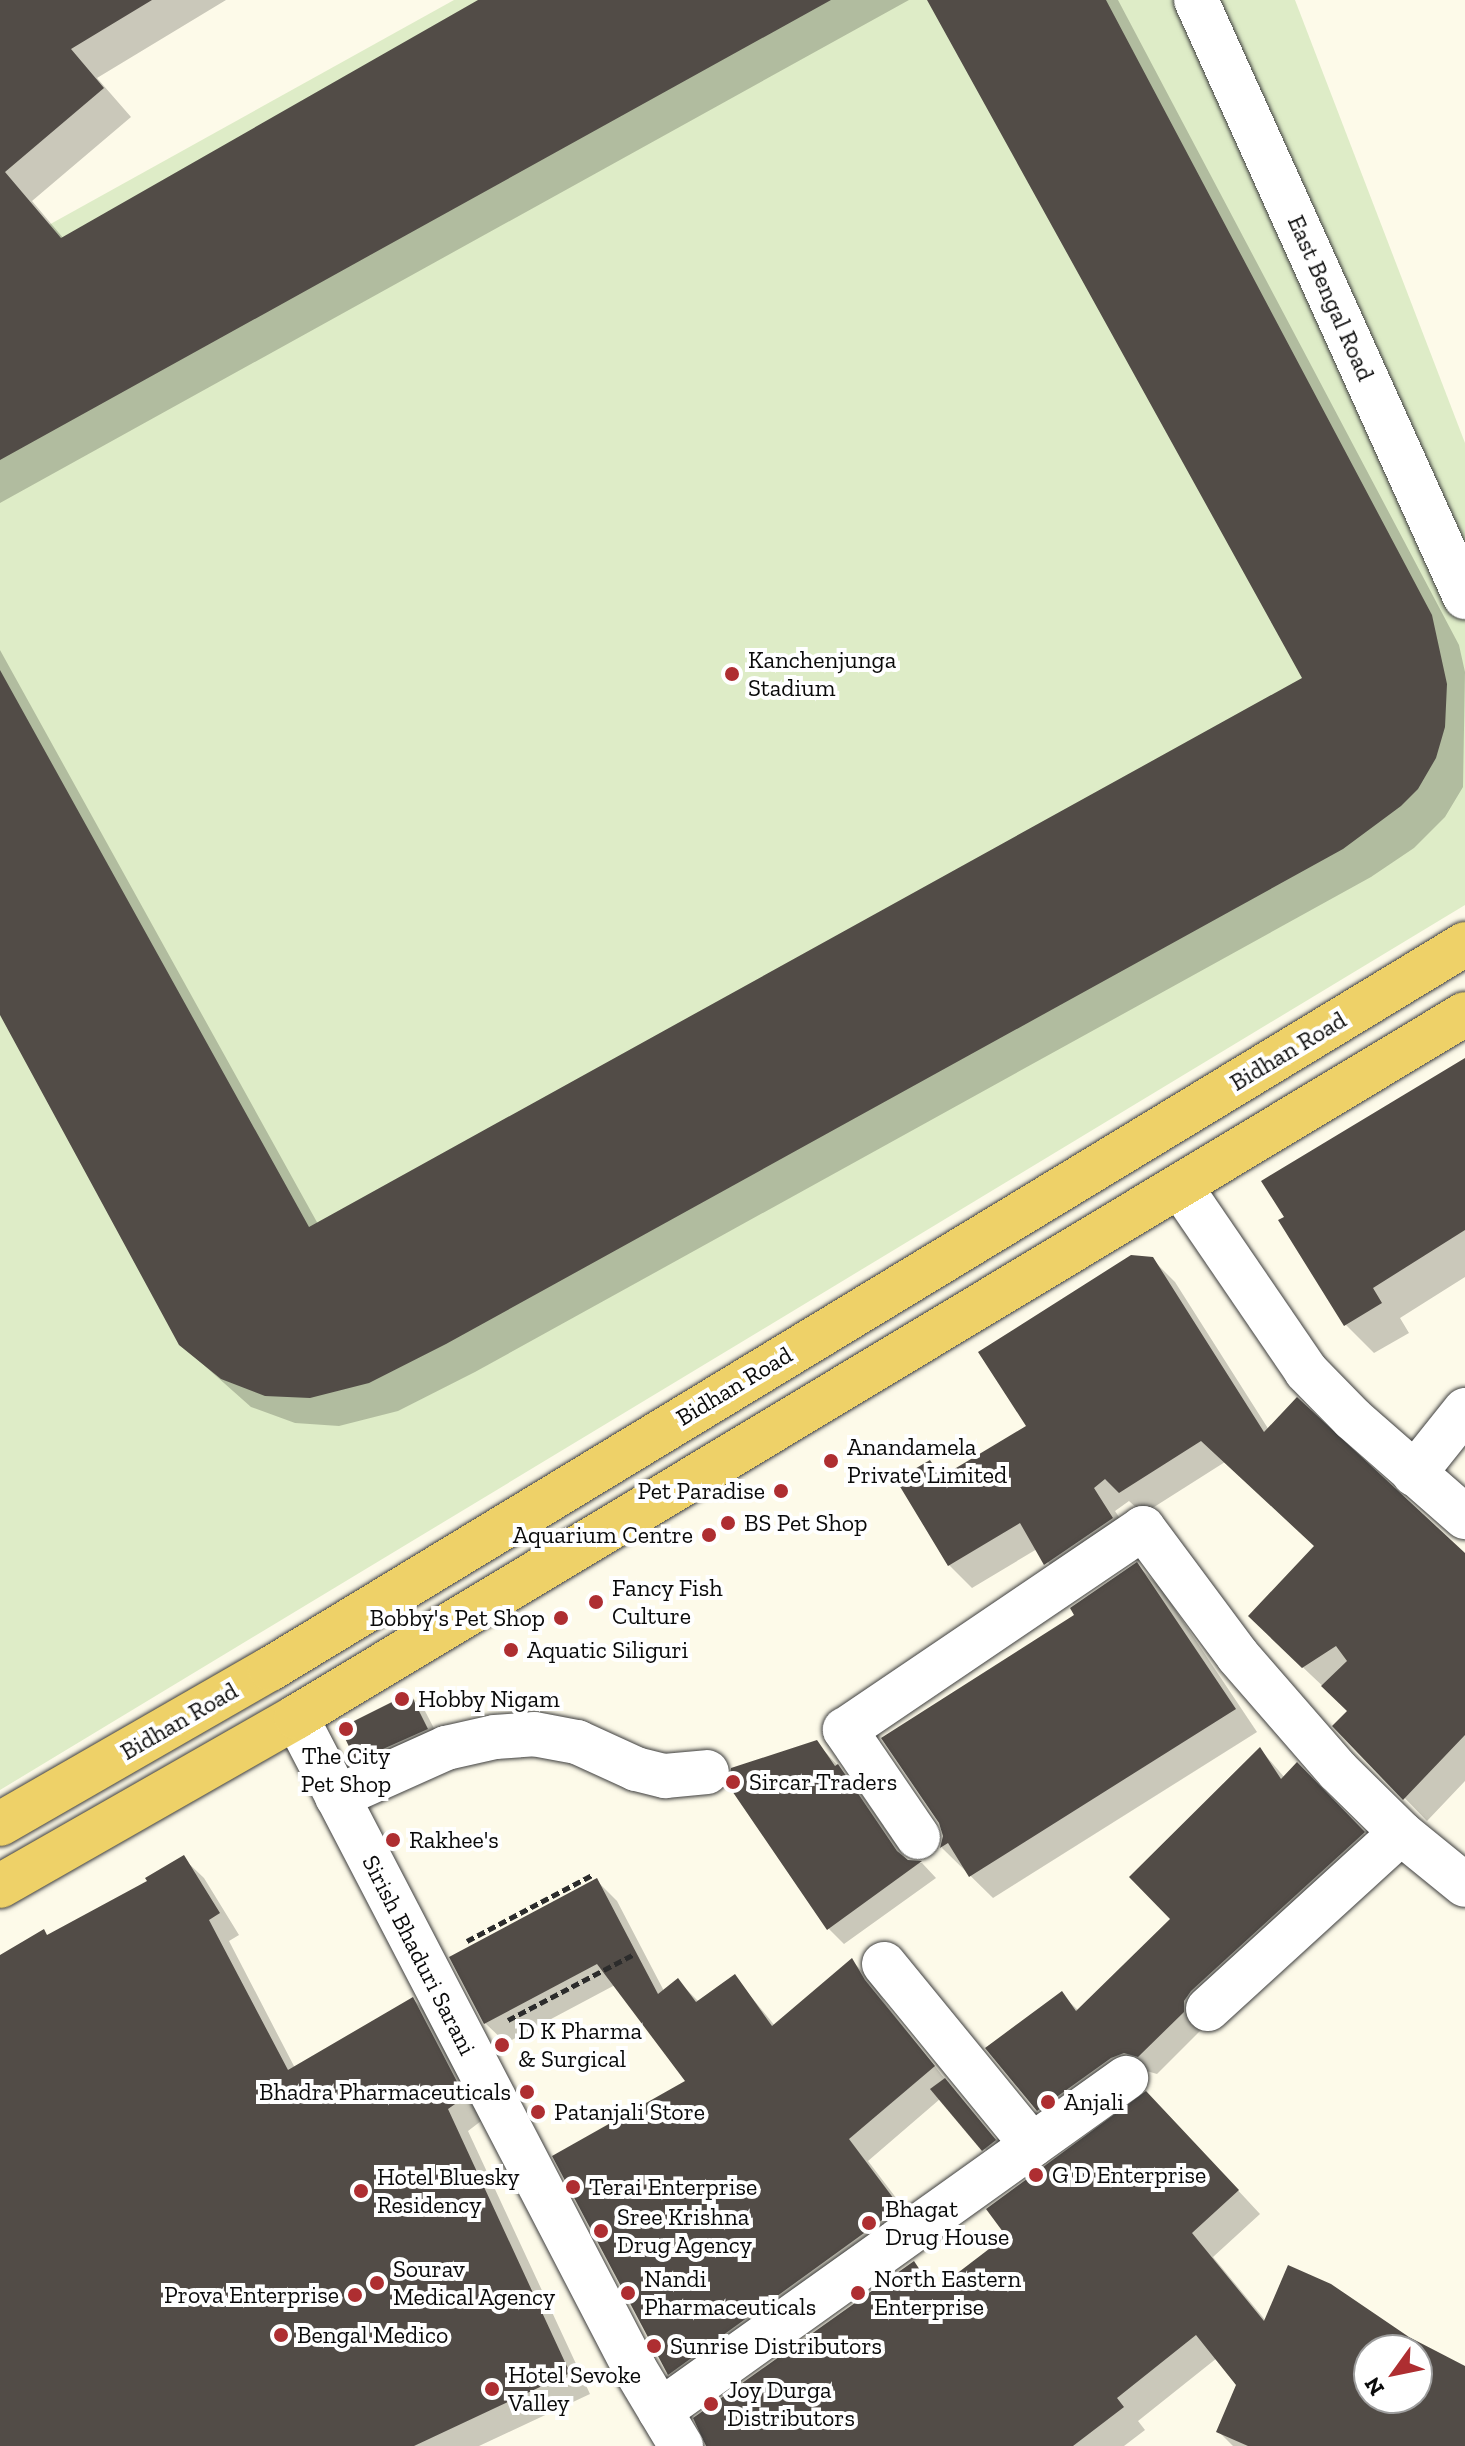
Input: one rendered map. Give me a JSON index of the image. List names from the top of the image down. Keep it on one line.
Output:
{"streets":{"main road":["Bidhan Road"],"street":["East Bengal Road","Sirish Bhaduri Sarani"]},"places":["Kanchenjunga Stadium","Anandamela Private Limited","Pet Paradise","BS Pet Shop","Aquarium Centre","Fancy Fish Culture","Bobby's Pet Shop","Aquatic Siliguri","Hobby Nigam","The City Pet Shop","Sircar Traders","Rakhee's","D K Pharma & Surgical","Bhadra Pharmaceuticals","Anjali","Patanjali Store","G D Enterprise","Terai Enterprise","Hotel Bluesky Residency","Bhagat Drug House","Sree Krishna Drug Agency","Sourav Medical Agency","Nandi Pharmaceuticals","North Eastern Enterprise","Prova Enterprise","Bengal Medico","Sunrise Distributors","Hotel Sevoke Valley","Joy Durga Distributors"],"north":"bottom left"}
